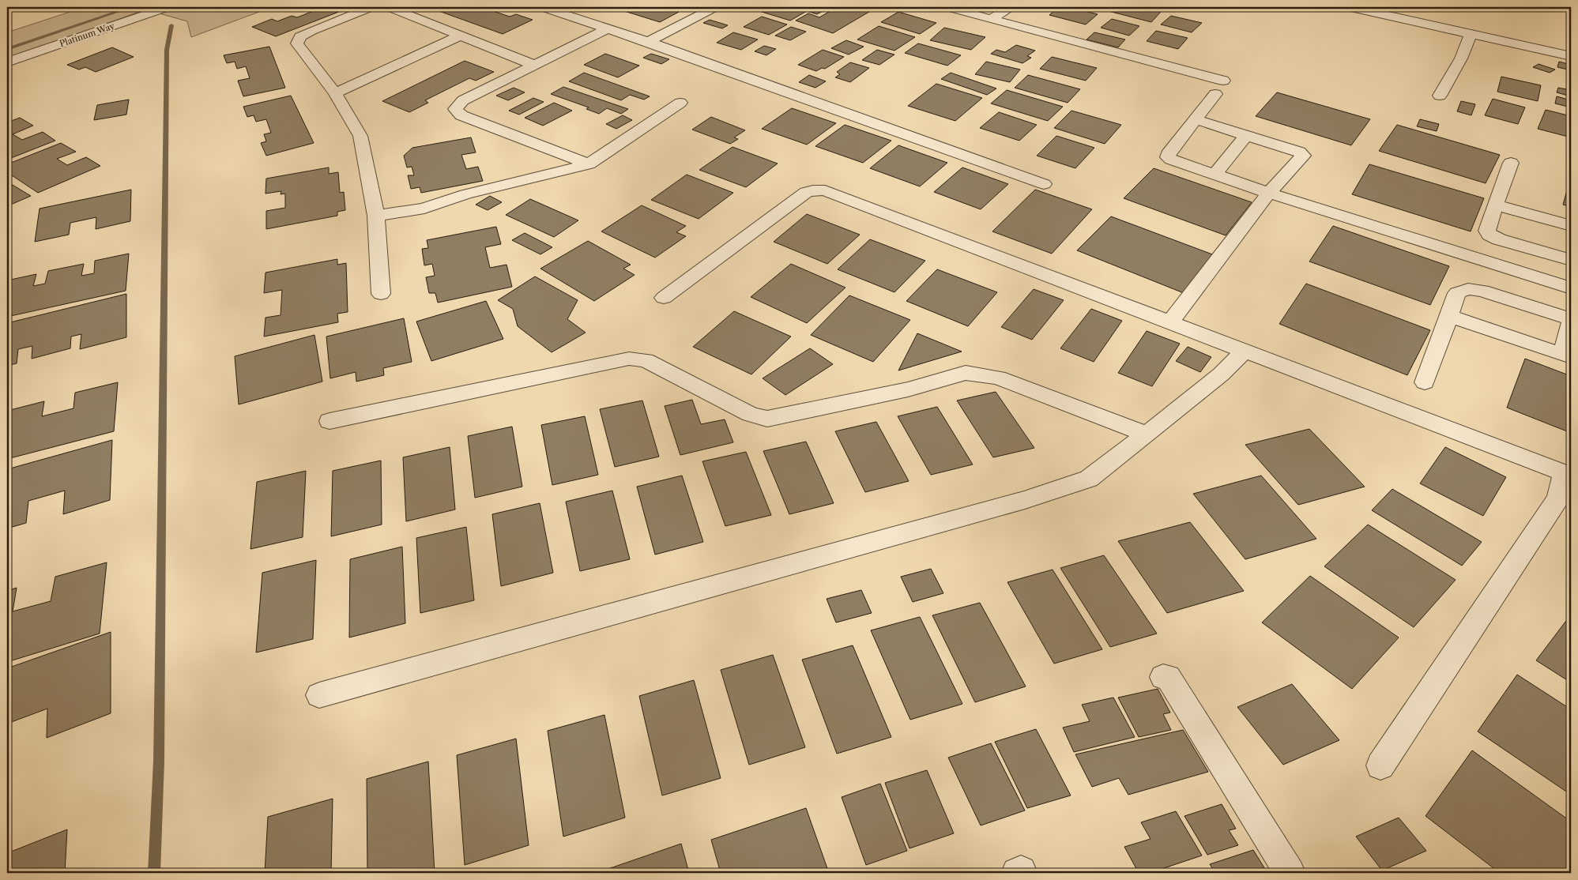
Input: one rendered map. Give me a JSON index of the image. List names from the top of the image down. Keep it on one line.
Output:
{"streets":{"street":["Platinum Way"]}}
